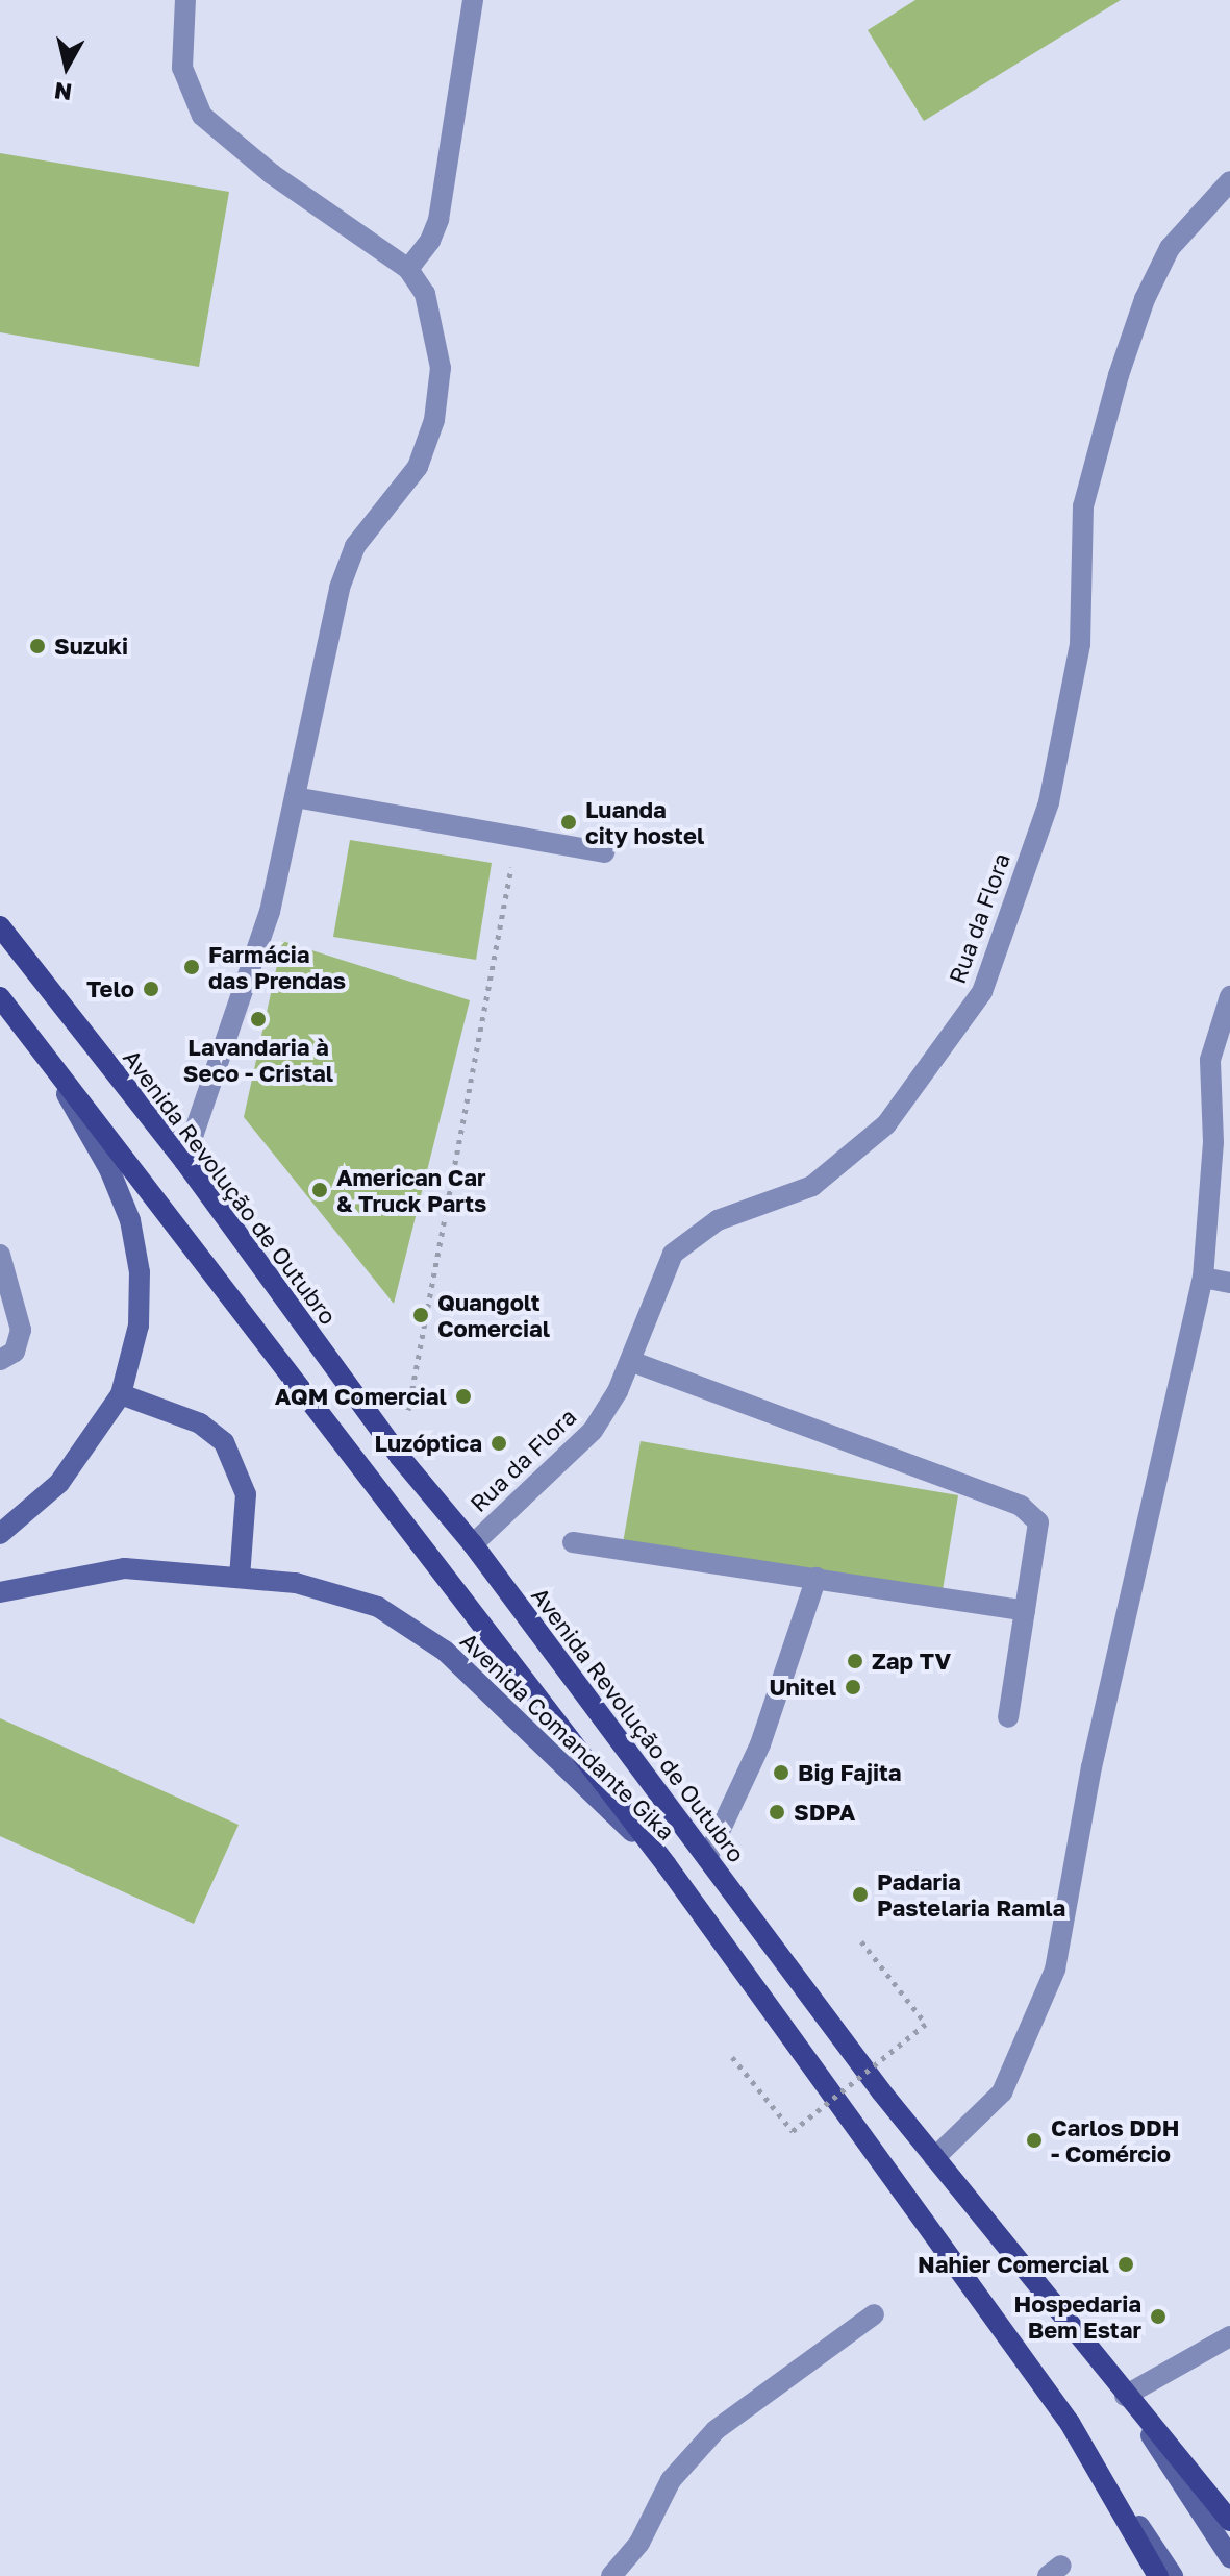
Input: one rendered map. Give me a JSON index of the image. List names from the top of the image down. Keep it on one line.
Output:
{"streets":{"main road":["Avenida Revolução de Outubro"],"street":["Rua da Flora","Avenida Comandante Gika"]},"crossings":[["Rua da Flora","Avenida Revolução de Outubro"]],"places":["Suzuki","Luanda city hostel","Farmácia das Prendas","Telo","Lavandaria à Seco - Cristal","American Car & Truck Parts","Quangolt Comercial","AQM Comercial","Luzóptica","Zap TV","Unitel","Big Fajita","SDPA","Padaria Pastelaria Ramla","Carlos DDH - Comércio","Nahier Comercial","Hospedaria Bem Estar"],"north":"bottom"}
